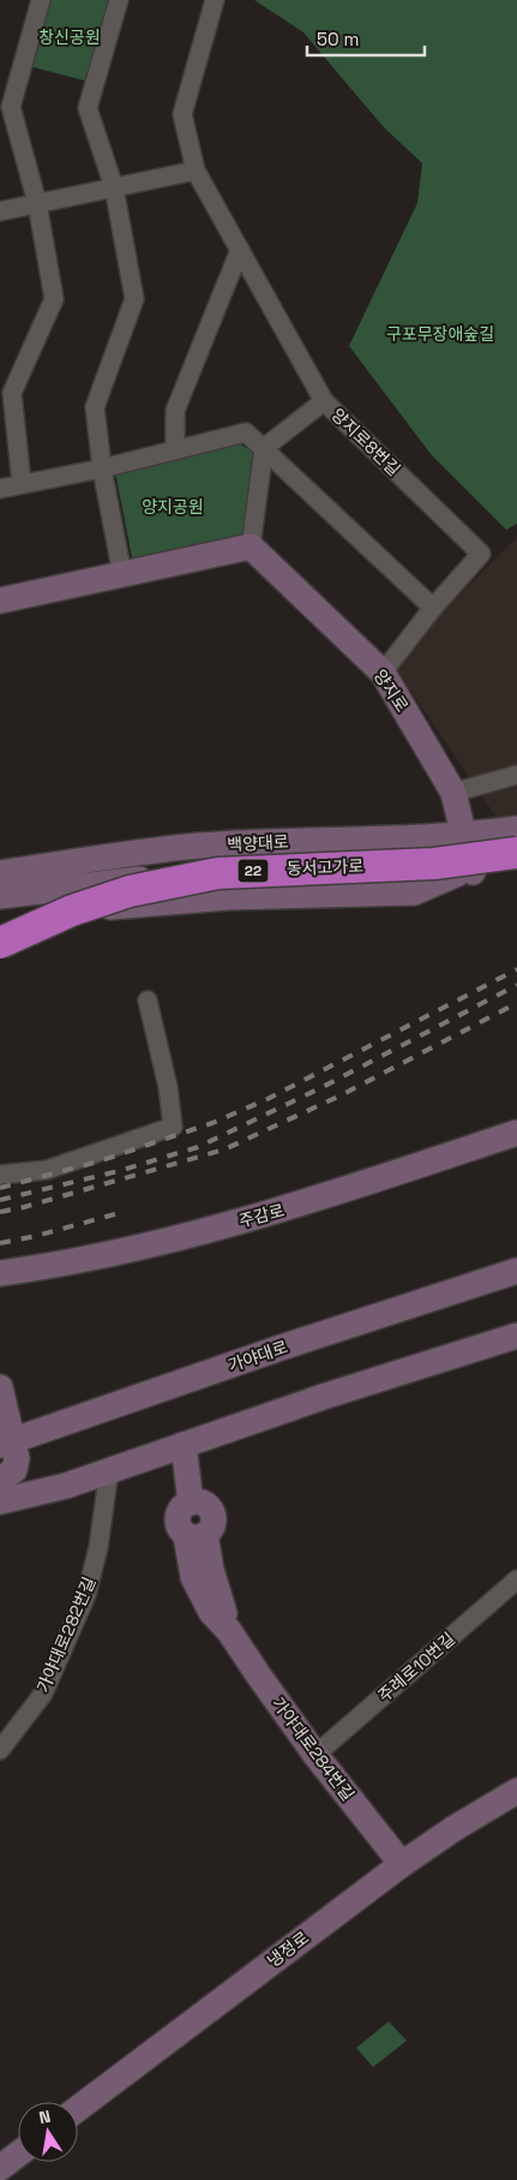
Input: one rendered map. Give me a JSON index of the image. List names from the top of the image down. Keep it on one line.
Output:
{"streets":{"highway":["동서고가로","22"],"main road":["양지로","백양대로","주감로","가야대로","가야대로284번길","냉정로"],"street":["양지로8번길","가야대로282번길","주례로10번길"]},"crossings":[["양지로8번길","양지로"],["양지로","백양대로"],["주례로10번길","가야대로284번길"],["가야대로284번길","냉정로"]],"parks":["창신공원","구포무장애숲길","양지공원"],"scale_bar":"50 m","north":"top"}
